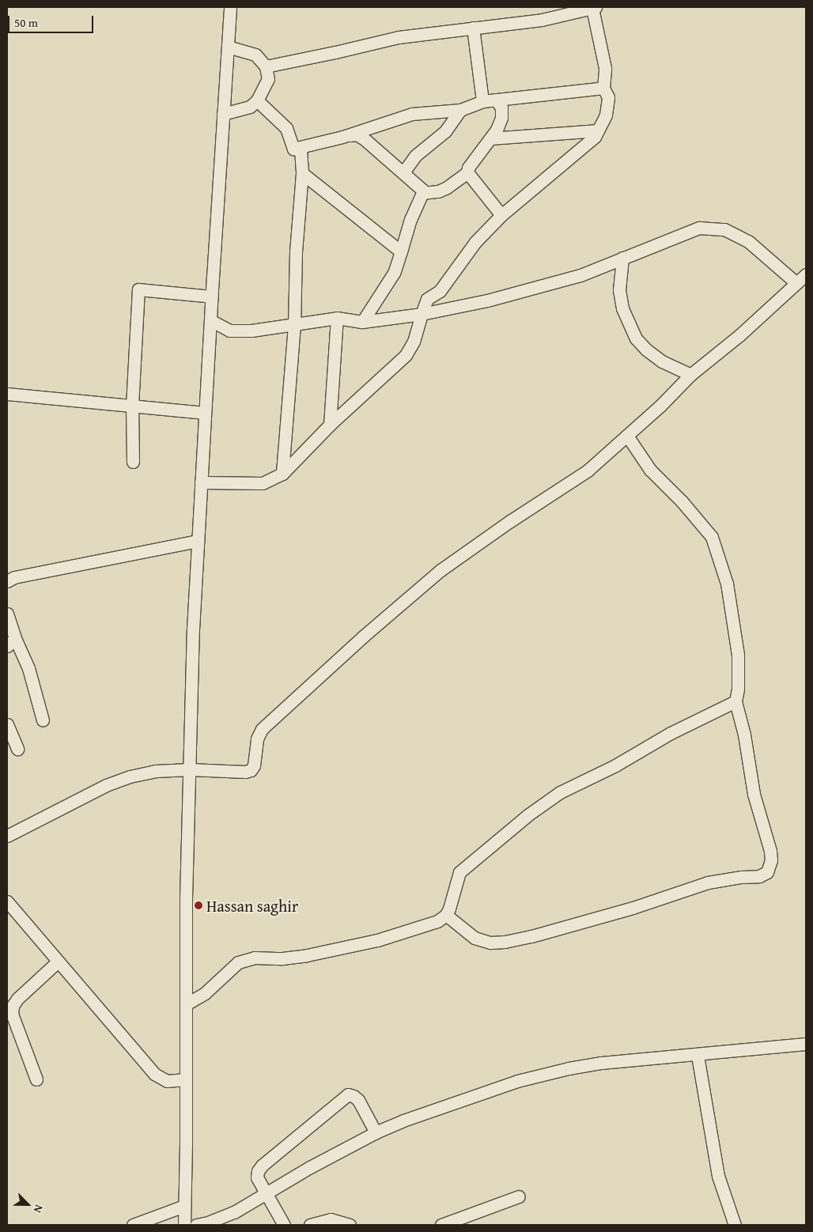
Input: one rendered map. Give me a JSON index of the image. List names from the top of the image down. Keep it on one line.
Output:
{"places":["Hassan saghir"],"scale_bar":"50 m","north":"bottom right"}
